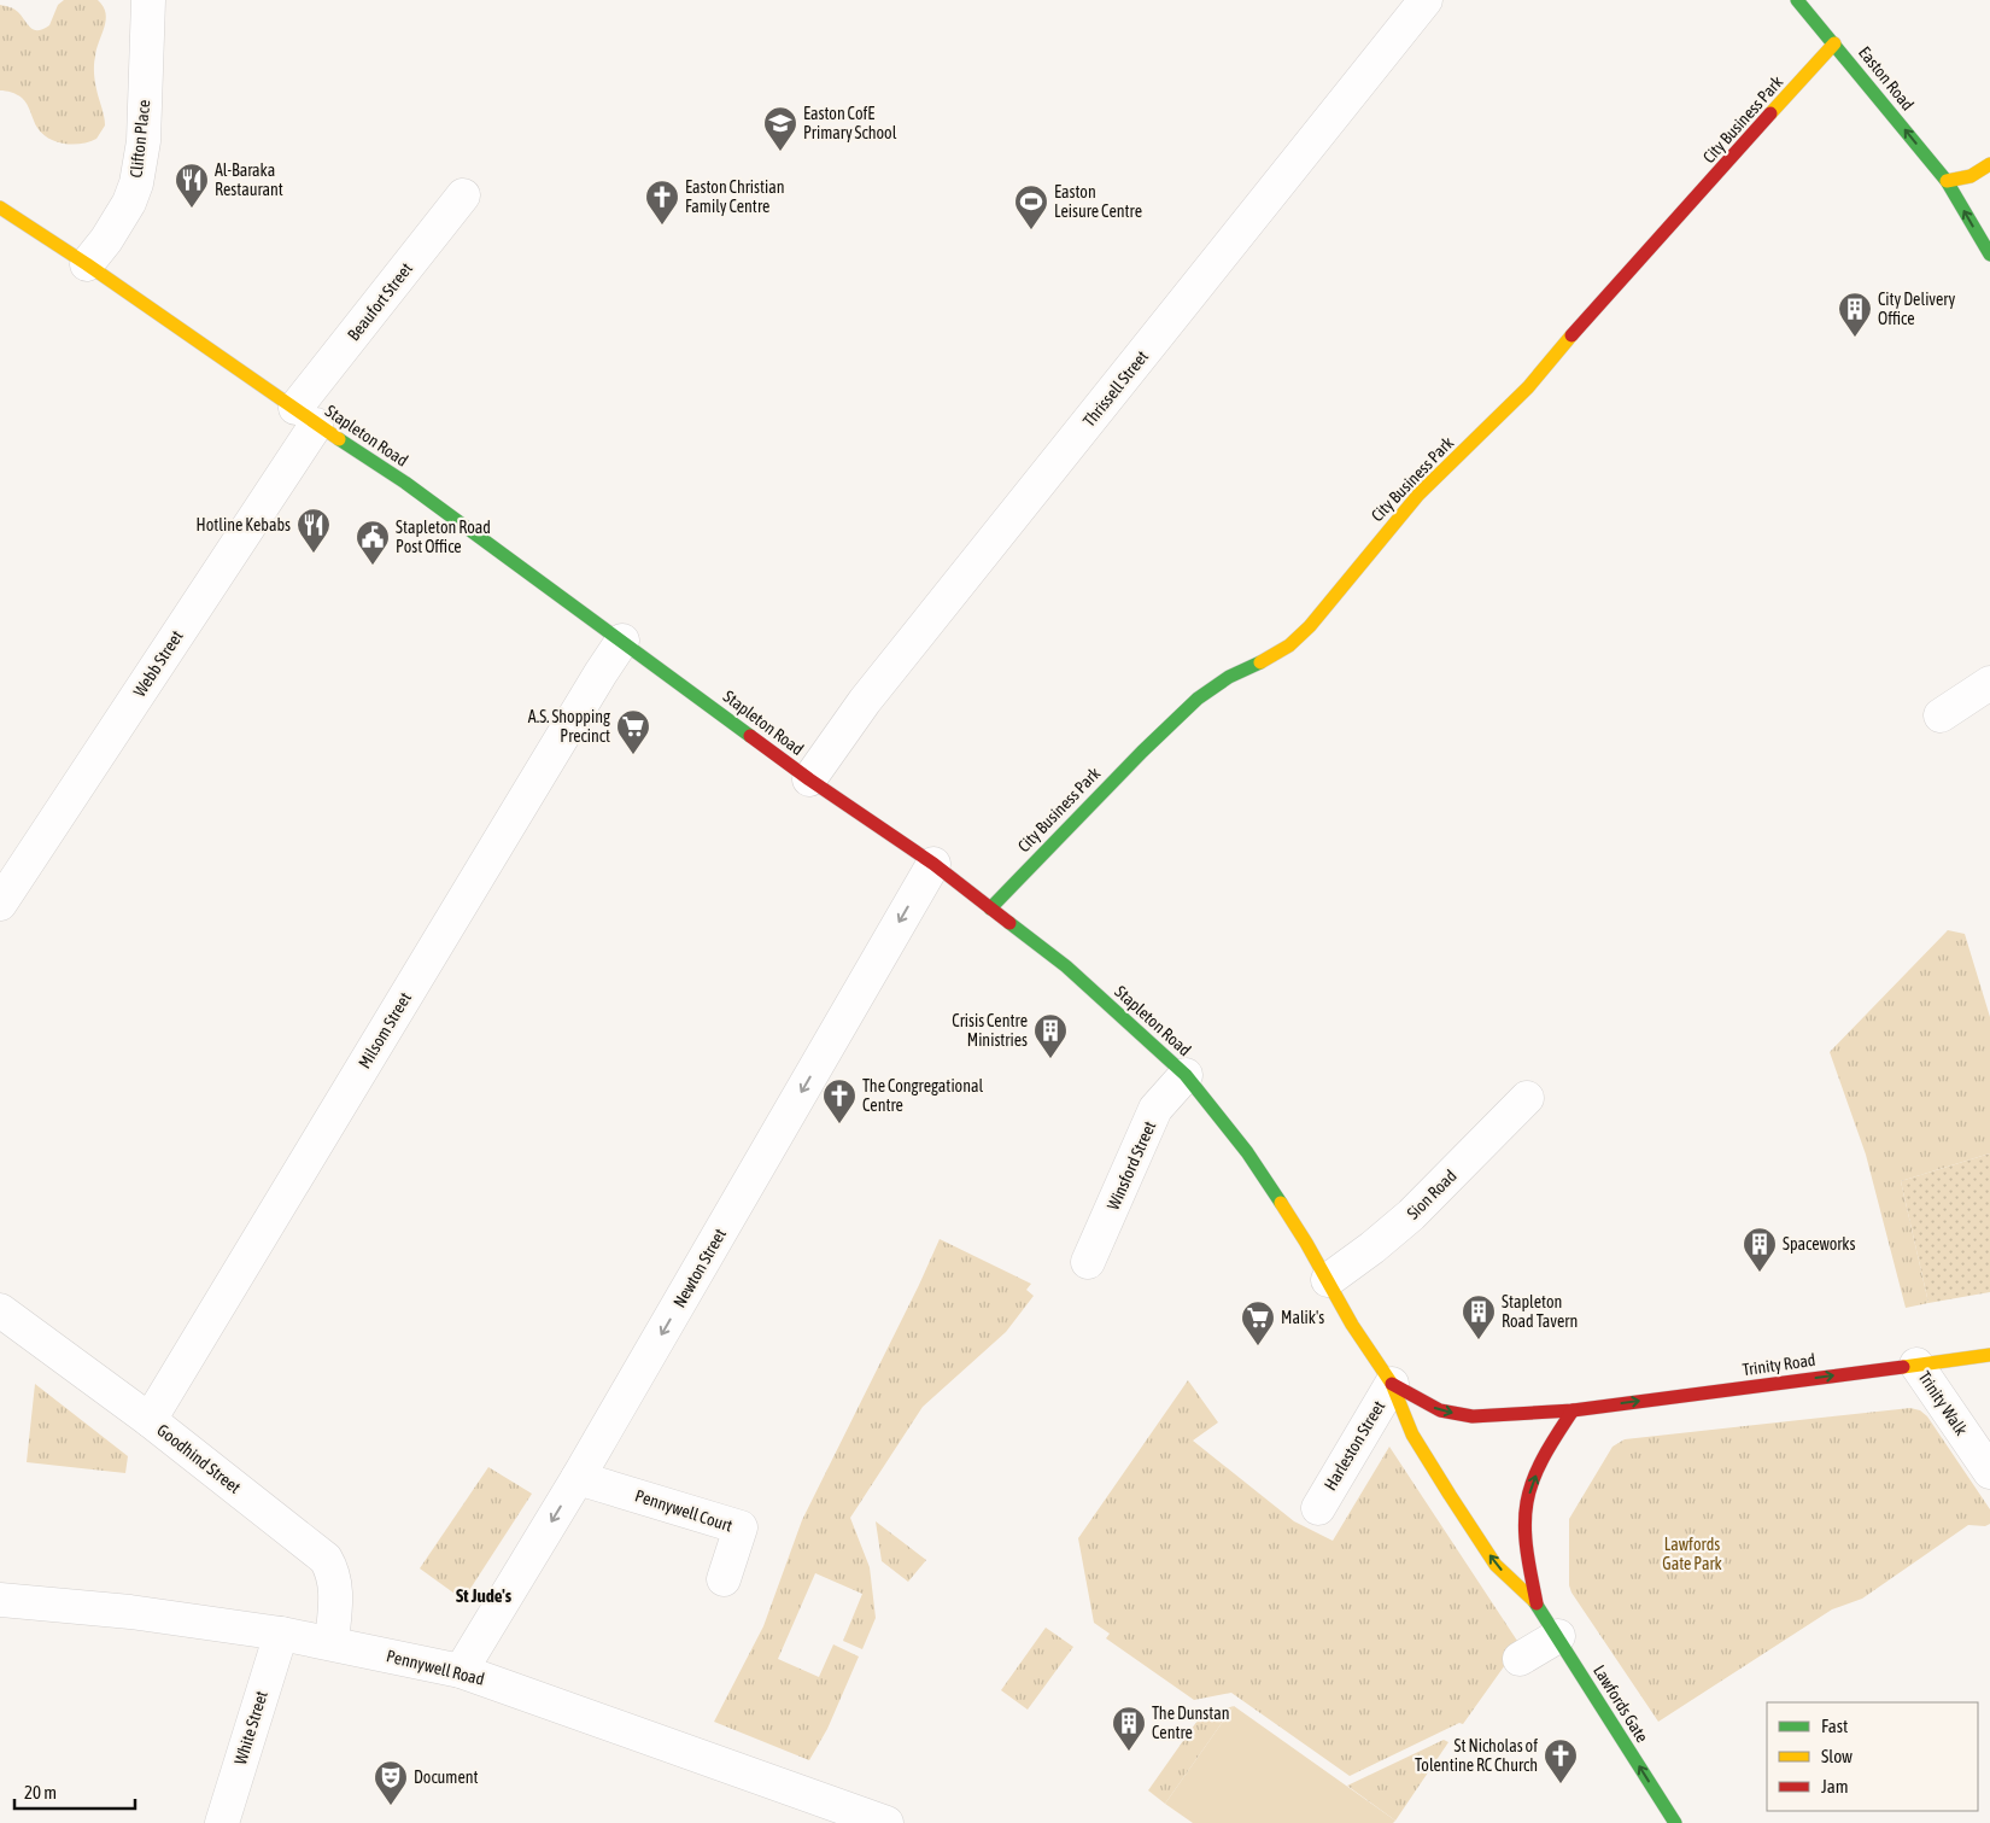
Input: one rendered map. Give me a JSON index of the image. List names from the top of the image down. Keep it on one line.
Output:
{"streets":{"main road":["Easton Road","City Business Park","Stapleton Road","Trinity Road","Lawfords Gate"],"street":["Clifton Place","Beaufort Street","Thrissell Street","Webb Street","Milsom Street","Winsford Street","Sion Road","Newton Street","Trinity Walk","Harleston Street","Goodhind Street","Pennywell Court","Pennywell Road","White Street"]},"crossings":[["Easton Road","City Business Park"],["City Business Park","Stapleton Road"],["Clifton Place","Stapleton Road"],["Beaufort Street","Stapleton Road"],["Beaufort Street","Webb Street"],["Thrissell Street","Stapleton Road"],["Stapleton Road","Webb Street"],["Stapleton Road","Milsom Street"],["Stapleton Road","Winsford Street"],["Stapleton Road","Sion Road"],["Stapleton Road","Newton Street"],["Stapleton Road","Trinity Road"],["Stapleton Road","Harleston Street"],["Stapleton Road","Lawfords Gate"],["Milsom Street","Goodhind Street"],["Newton Street","Pennywell Court"],["Newton Street","Pennywell Road"],["Trinity Road","Trinity Walk"],["Trinity Road","Harleston Street"],["Goodhind Street","Pennywell Road"],["Pennywell Road","White Street"]],"one_way":["Easton Road","Newton Street","Trinity Road","Lawfords Gate"],"districts":["St Jude's"],"parks":["Lawfords Gate Park"],"places":{"school or university":["Easton CofE Primary School"],"restaurant":["Al-Baraka Restaurant","Hotline Kebabs"],"church":["Easton Christian Family Centre","The Congregational Centre","St Nicholas of Tolentine RC Church"],"sports":["Easton Leisure Centre"],"building":["City Delivery Office","Crisis Centre Ministries","Spaceworks","Stapleton Road Tavern","The Dunstan Centre"],"public building":["Stapleton Road Post Office"],"supermarket":["A.S. Shopping Precinct","Malik's"],"theatre":["Document"]},"legend":["Fast","Slow","Jam"],"scale_bar":"20 m"}
